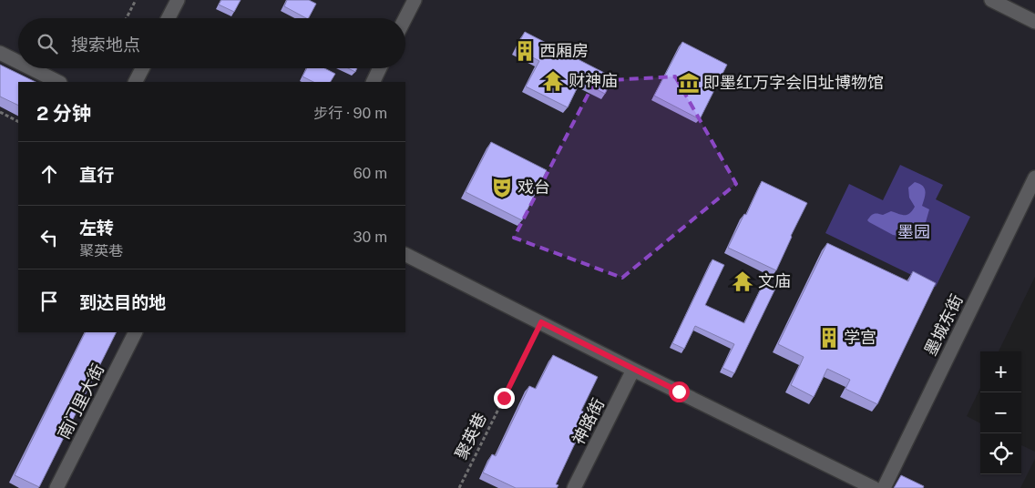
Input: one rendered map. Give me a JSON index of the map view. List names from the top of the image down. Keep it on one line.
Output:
{"streets":{"street":["墨城东街","南门里大街","神路街"],"path":["聚英巷"]},"parks":["墨园"],"places":{"building":["西厢房","学宫"],"temple":["财神庙","文庙"],"museum":["即墨红万字会旧址博物馆"],"theatre":["戏台"]},"page":{"search":"搜索地点","heading":["2 分钟","步行 · 90 m"],"list":[["直行","60 m"],["左转","聚英巷","30 m"],"到达目的地"],"map_buttons":["+","−"]}}
